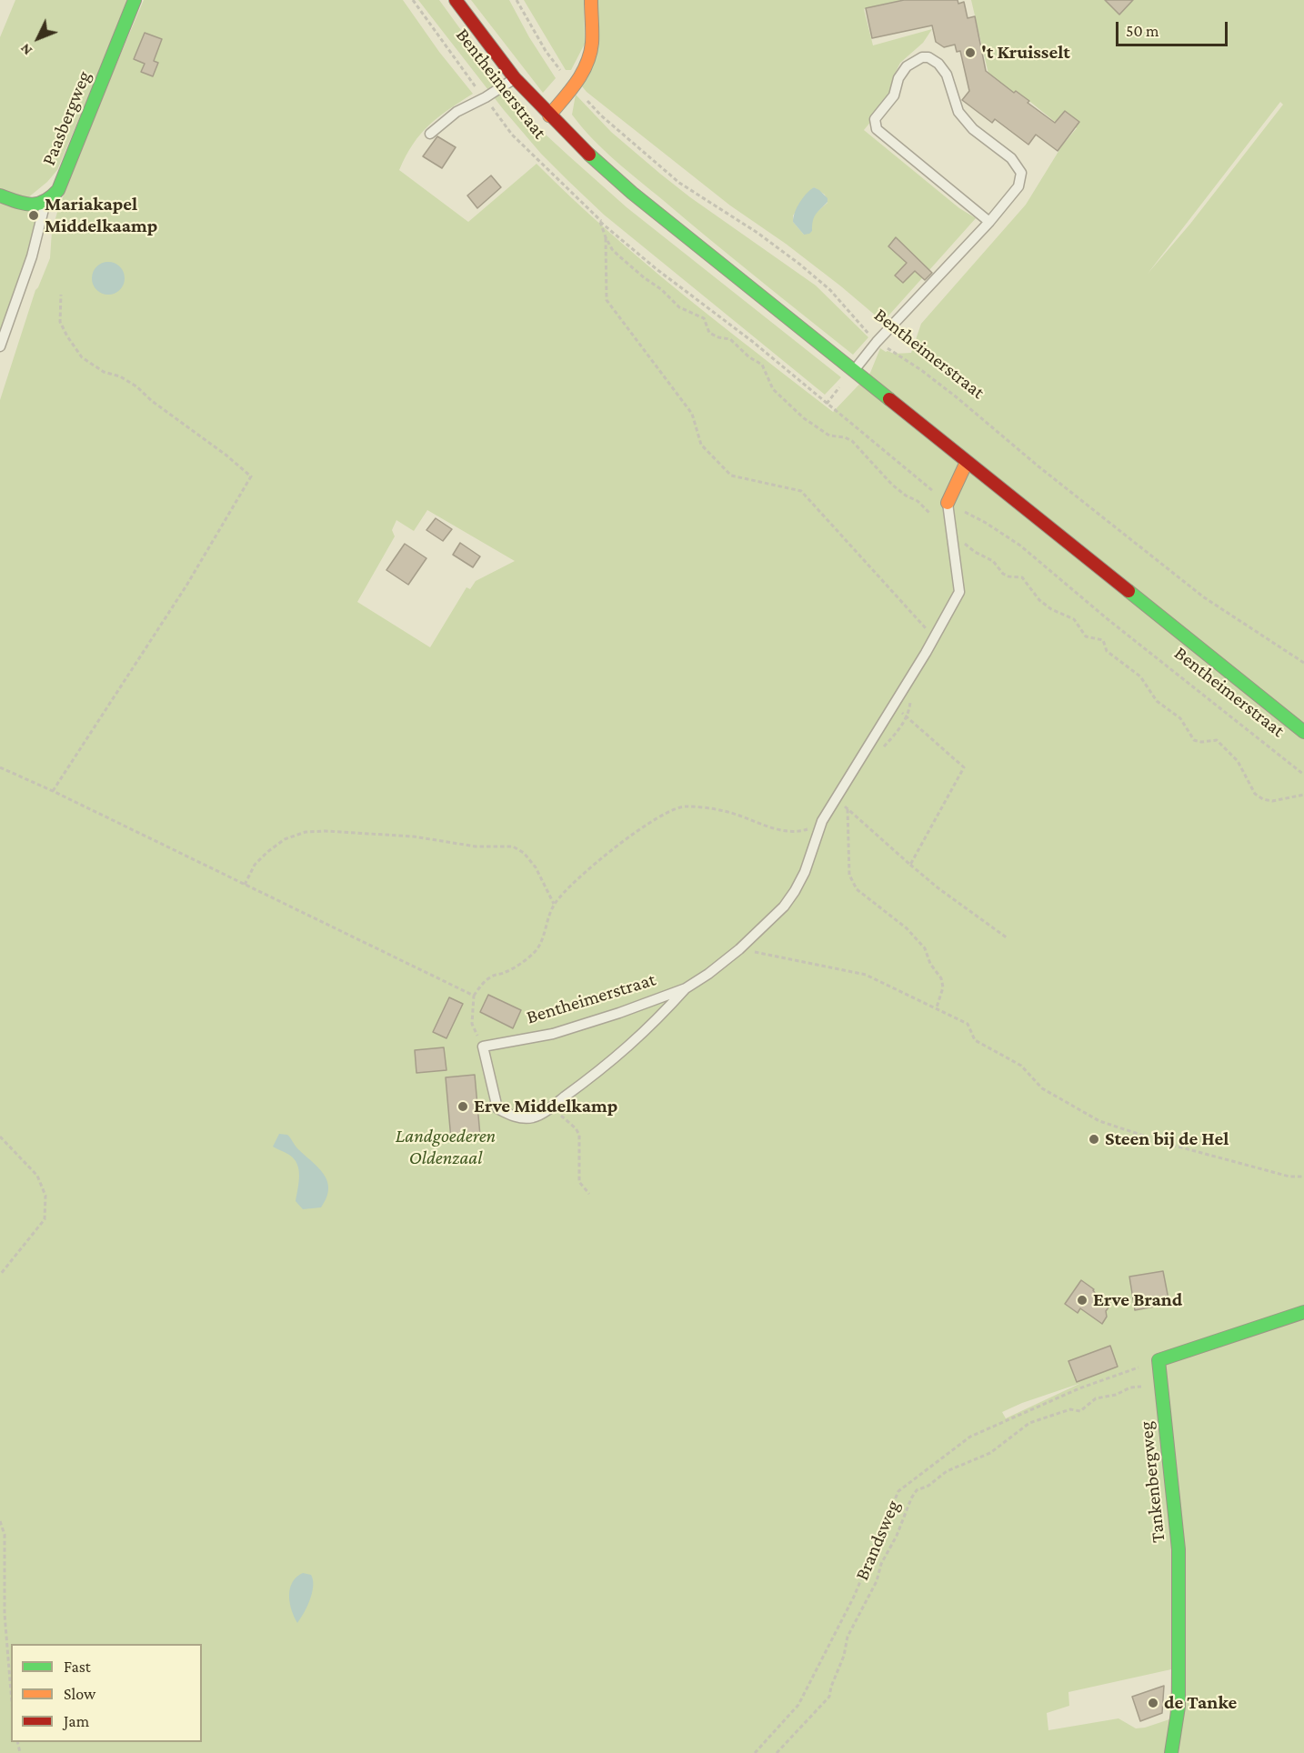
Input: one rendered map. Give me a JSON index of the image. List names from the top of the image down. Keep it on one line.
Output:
{"streets":{"main road":["Bentheimerstraat","Paasbergweg","Tankenbergweg"],"path":["Brandsweg"]},"crossings":[["Tankenbergweg","Brandsweg"]],"parks":["Landgoederen Oldenzaal"],"places":["'t Kruisselt","Mariakapel Middelkaamp","Erve Middelkamp","Steen bij de Hel","Erve Brand","de Tanke"],"legend":["Fast","Slow","Jam"],"scale_bar":"50 m","north":"bottom left"}
